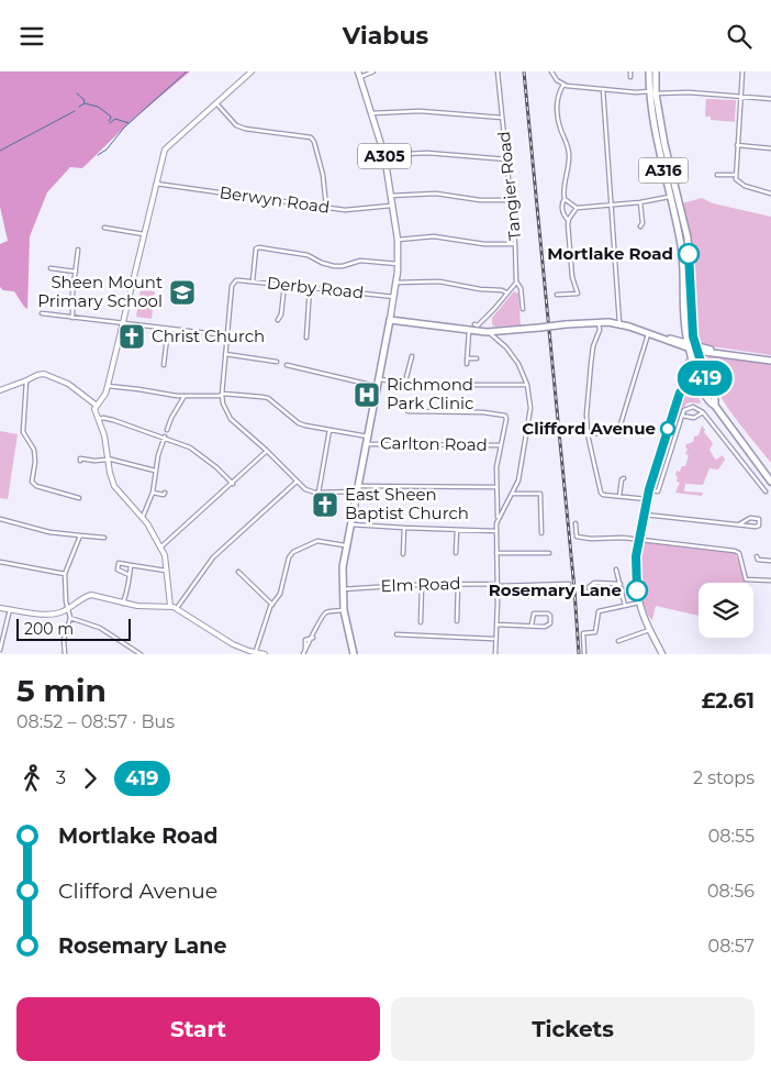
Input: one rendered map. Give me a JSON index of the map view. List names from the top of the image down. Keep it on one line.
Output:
{"streets":{"highway":["A316"],"main road":["A305"],"street":["Tangier Road","Berwyn Road","Derby Road","Carlton Road","Elm Road"]},"crossings":[["A305","Berwyn Road"],["A305","Derby Road"]],"places":{"other":["Mortlake Road","Clifford Avenue","Rosemary Lane"],"school or university":["Sheen Mount Primary School"],"church":["Christ Church","East Sheen Baptist Church"],"hospital":["Richmond Park Clinic"]},"lines":["bus line 419"],"scale_bar":"200 m","page":{"header":"Viabus","on_map":"419","scale":"200 m","heading":["5 min","08:52 – 08:57 · Bus","£2.61"],"legs":["3","419","2 stops"],"list":[{"name":"Mortlake Road","value":"08:55"},{"name":"Clifford Avenue","value":"08:56"},{"name":"Rosemary Lane","value":"08:57"}],"buttons":["Start","Tickets"]}}
